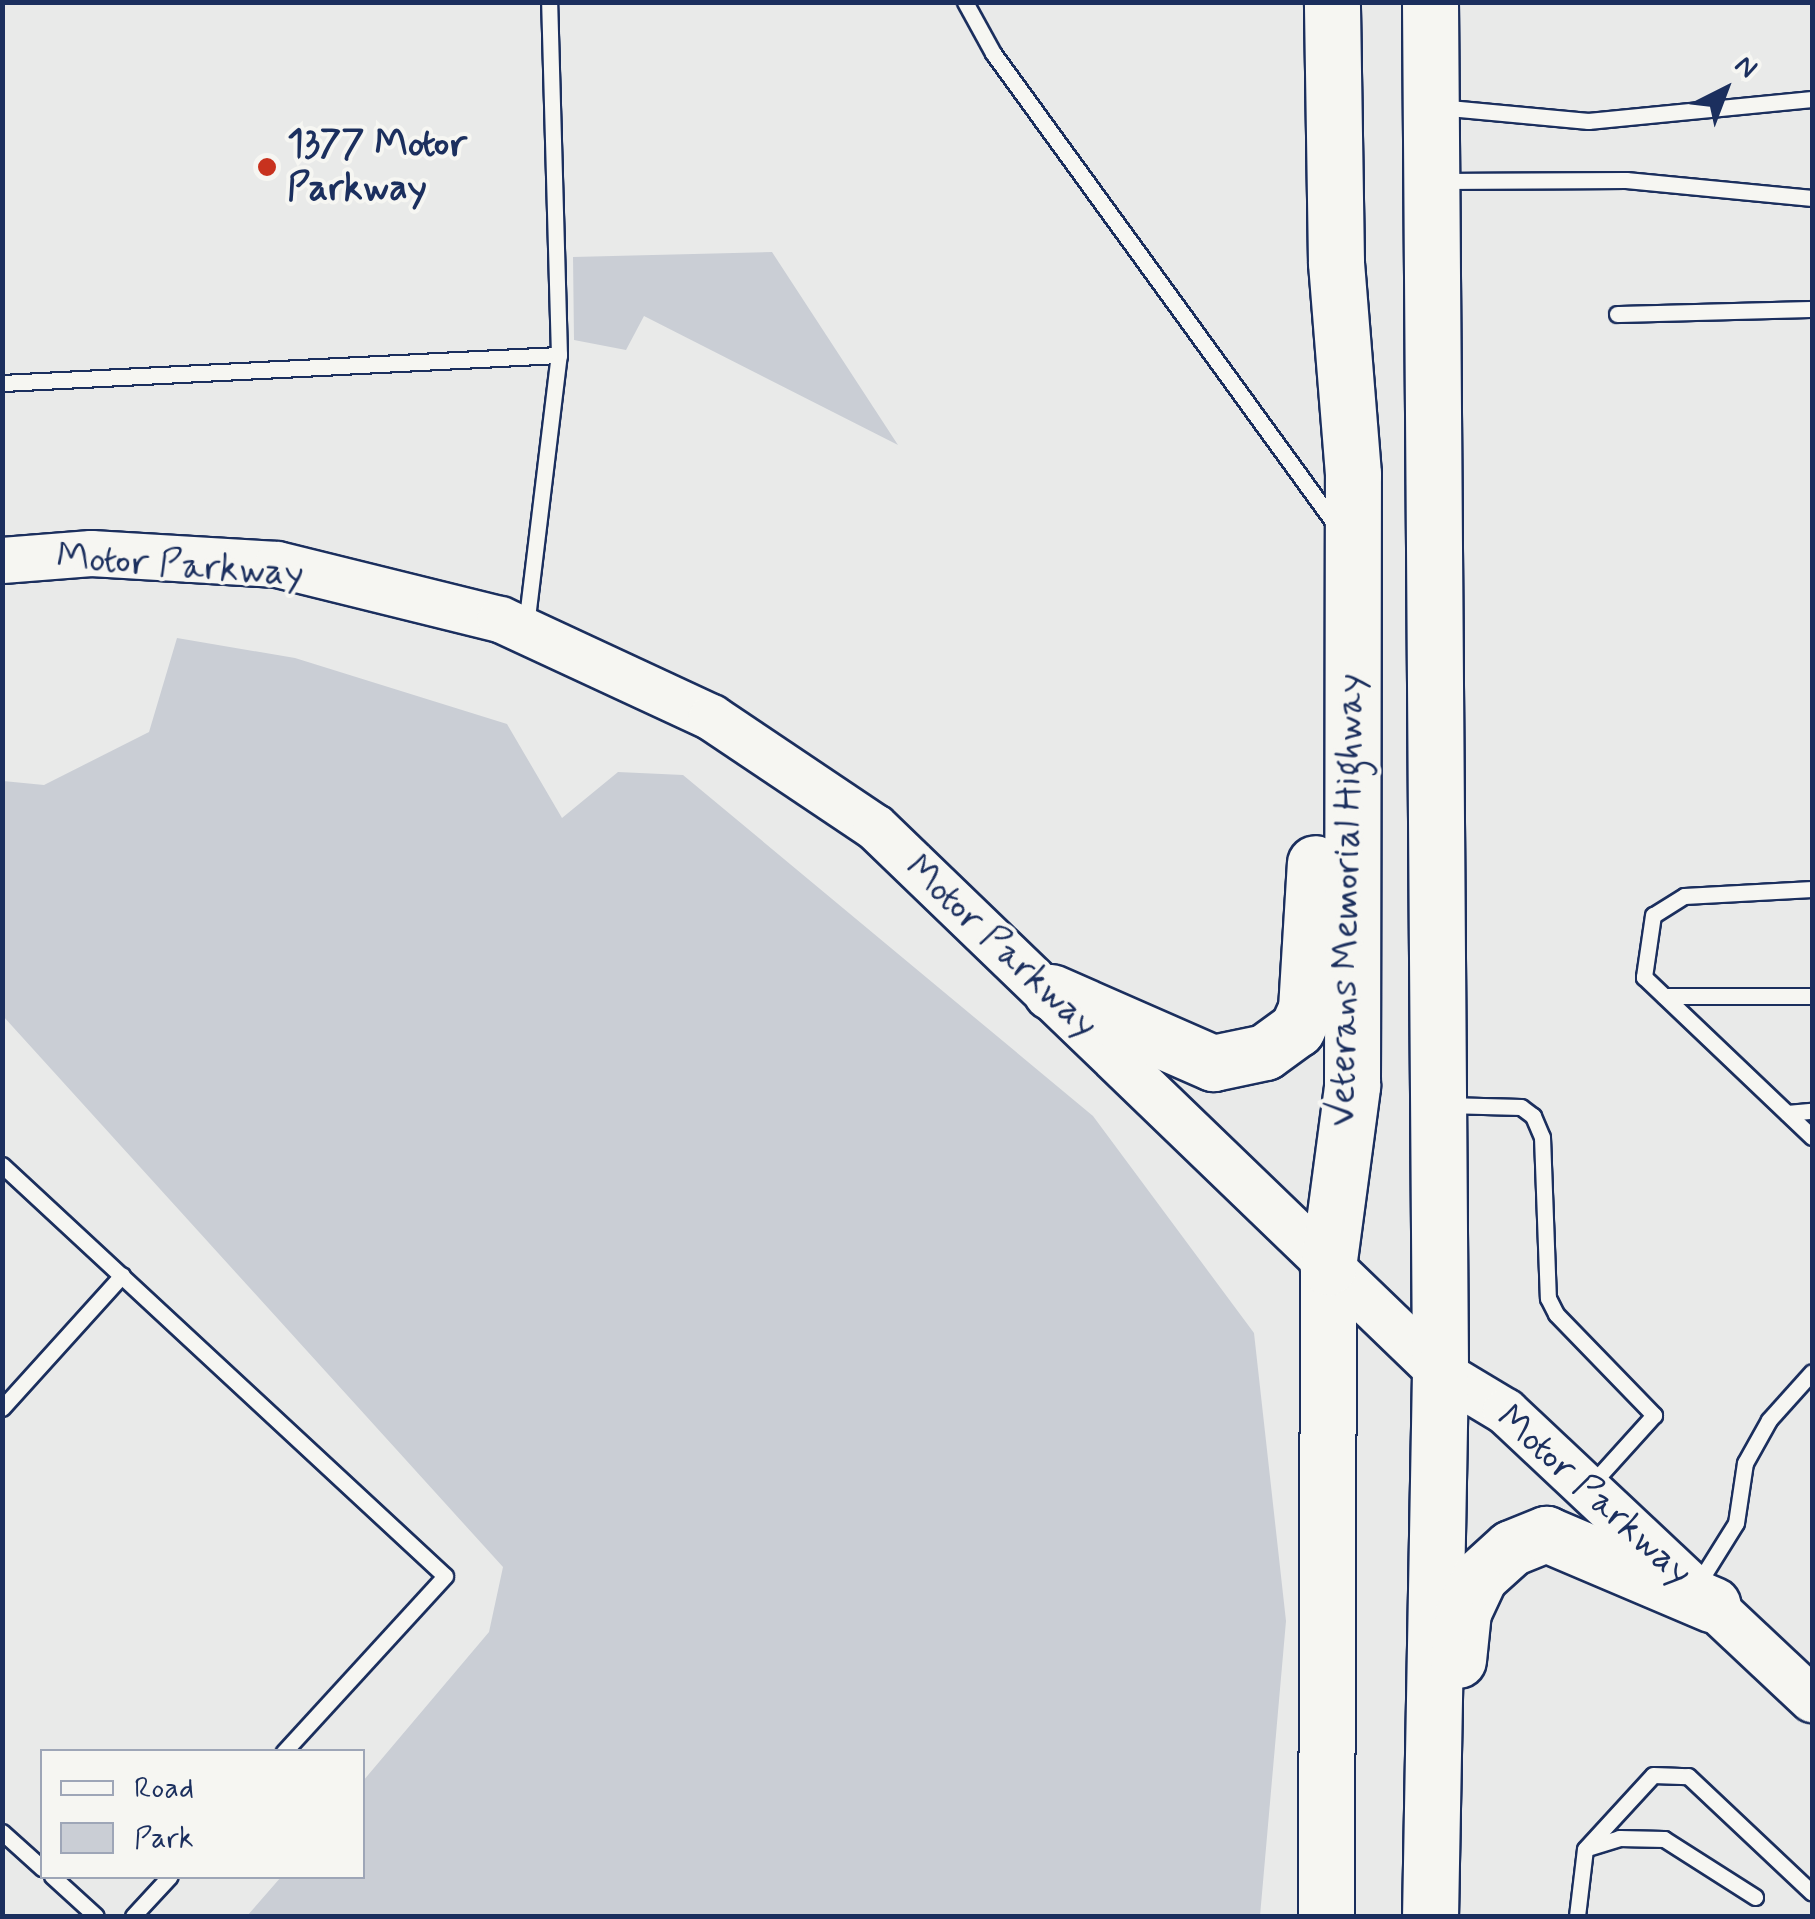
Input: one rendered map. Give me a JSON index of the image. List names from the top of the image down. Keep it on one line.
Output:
{"streets":{"highway":["Veterans Memorial Highway"],"main road":["Motor Parkway"]},"crossings":[["Motor Parkway","Veterans Memorial Highway"]],"places":["1377 Motor Parkway"],"legend":["Road","Park"],"north":"top right"}
